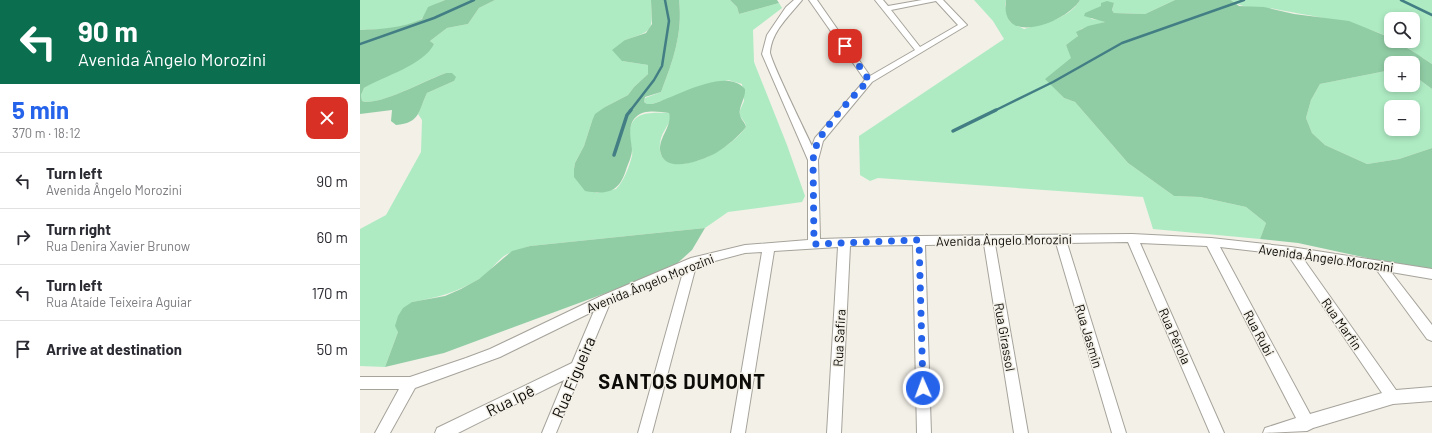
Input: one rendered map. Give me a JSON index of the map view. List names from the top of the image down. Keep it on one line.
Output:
{"streets":{"street":["Avenida Ângelo Morozini","Rua Marfin","Rua Rubi","Rua Jasmin","Rua Pérola","Rua Girassol","Rua Safira","Rua Figueira","Rua Ipê"]},"crossings":[["Avenida Ângelo Morozini","Rua Marfin"],["Avenida Ângelo Morozini","Rua Rubi"],["Avenida Ângelo Morozini","Rua Jasmin"],["Avenida Ângelo Morozini","Rua Pérola"],["Avenida Ângelo Morozini","Rua Girassol"],["Avenida Ângelo Morozini","Rua Safira"],["Avenida Ângelo Morozini","Rua Figueira"],["Rua Figueira","Rua Ipê"]],"districts":["SANTOS DUMONT"],"page":{"turn":["90 m","Avenida Ângelo Morozini"],"map_buttons":["+","−"],"heading":["5 min","370 m · 18:12"],"list":[{"name":"Turn left","note":"Avenida Ângelo Morozini","value":"90 m"},{"name":"Turn right","note":"Rua Denira Xavier Brunow","value":"60 m"},{"name":"Turn left","note":"Rua Ataíde Teixeira Aguiar","value":"170 m"},{"name":"Arrive at destination","value":"50 m"}]}}
